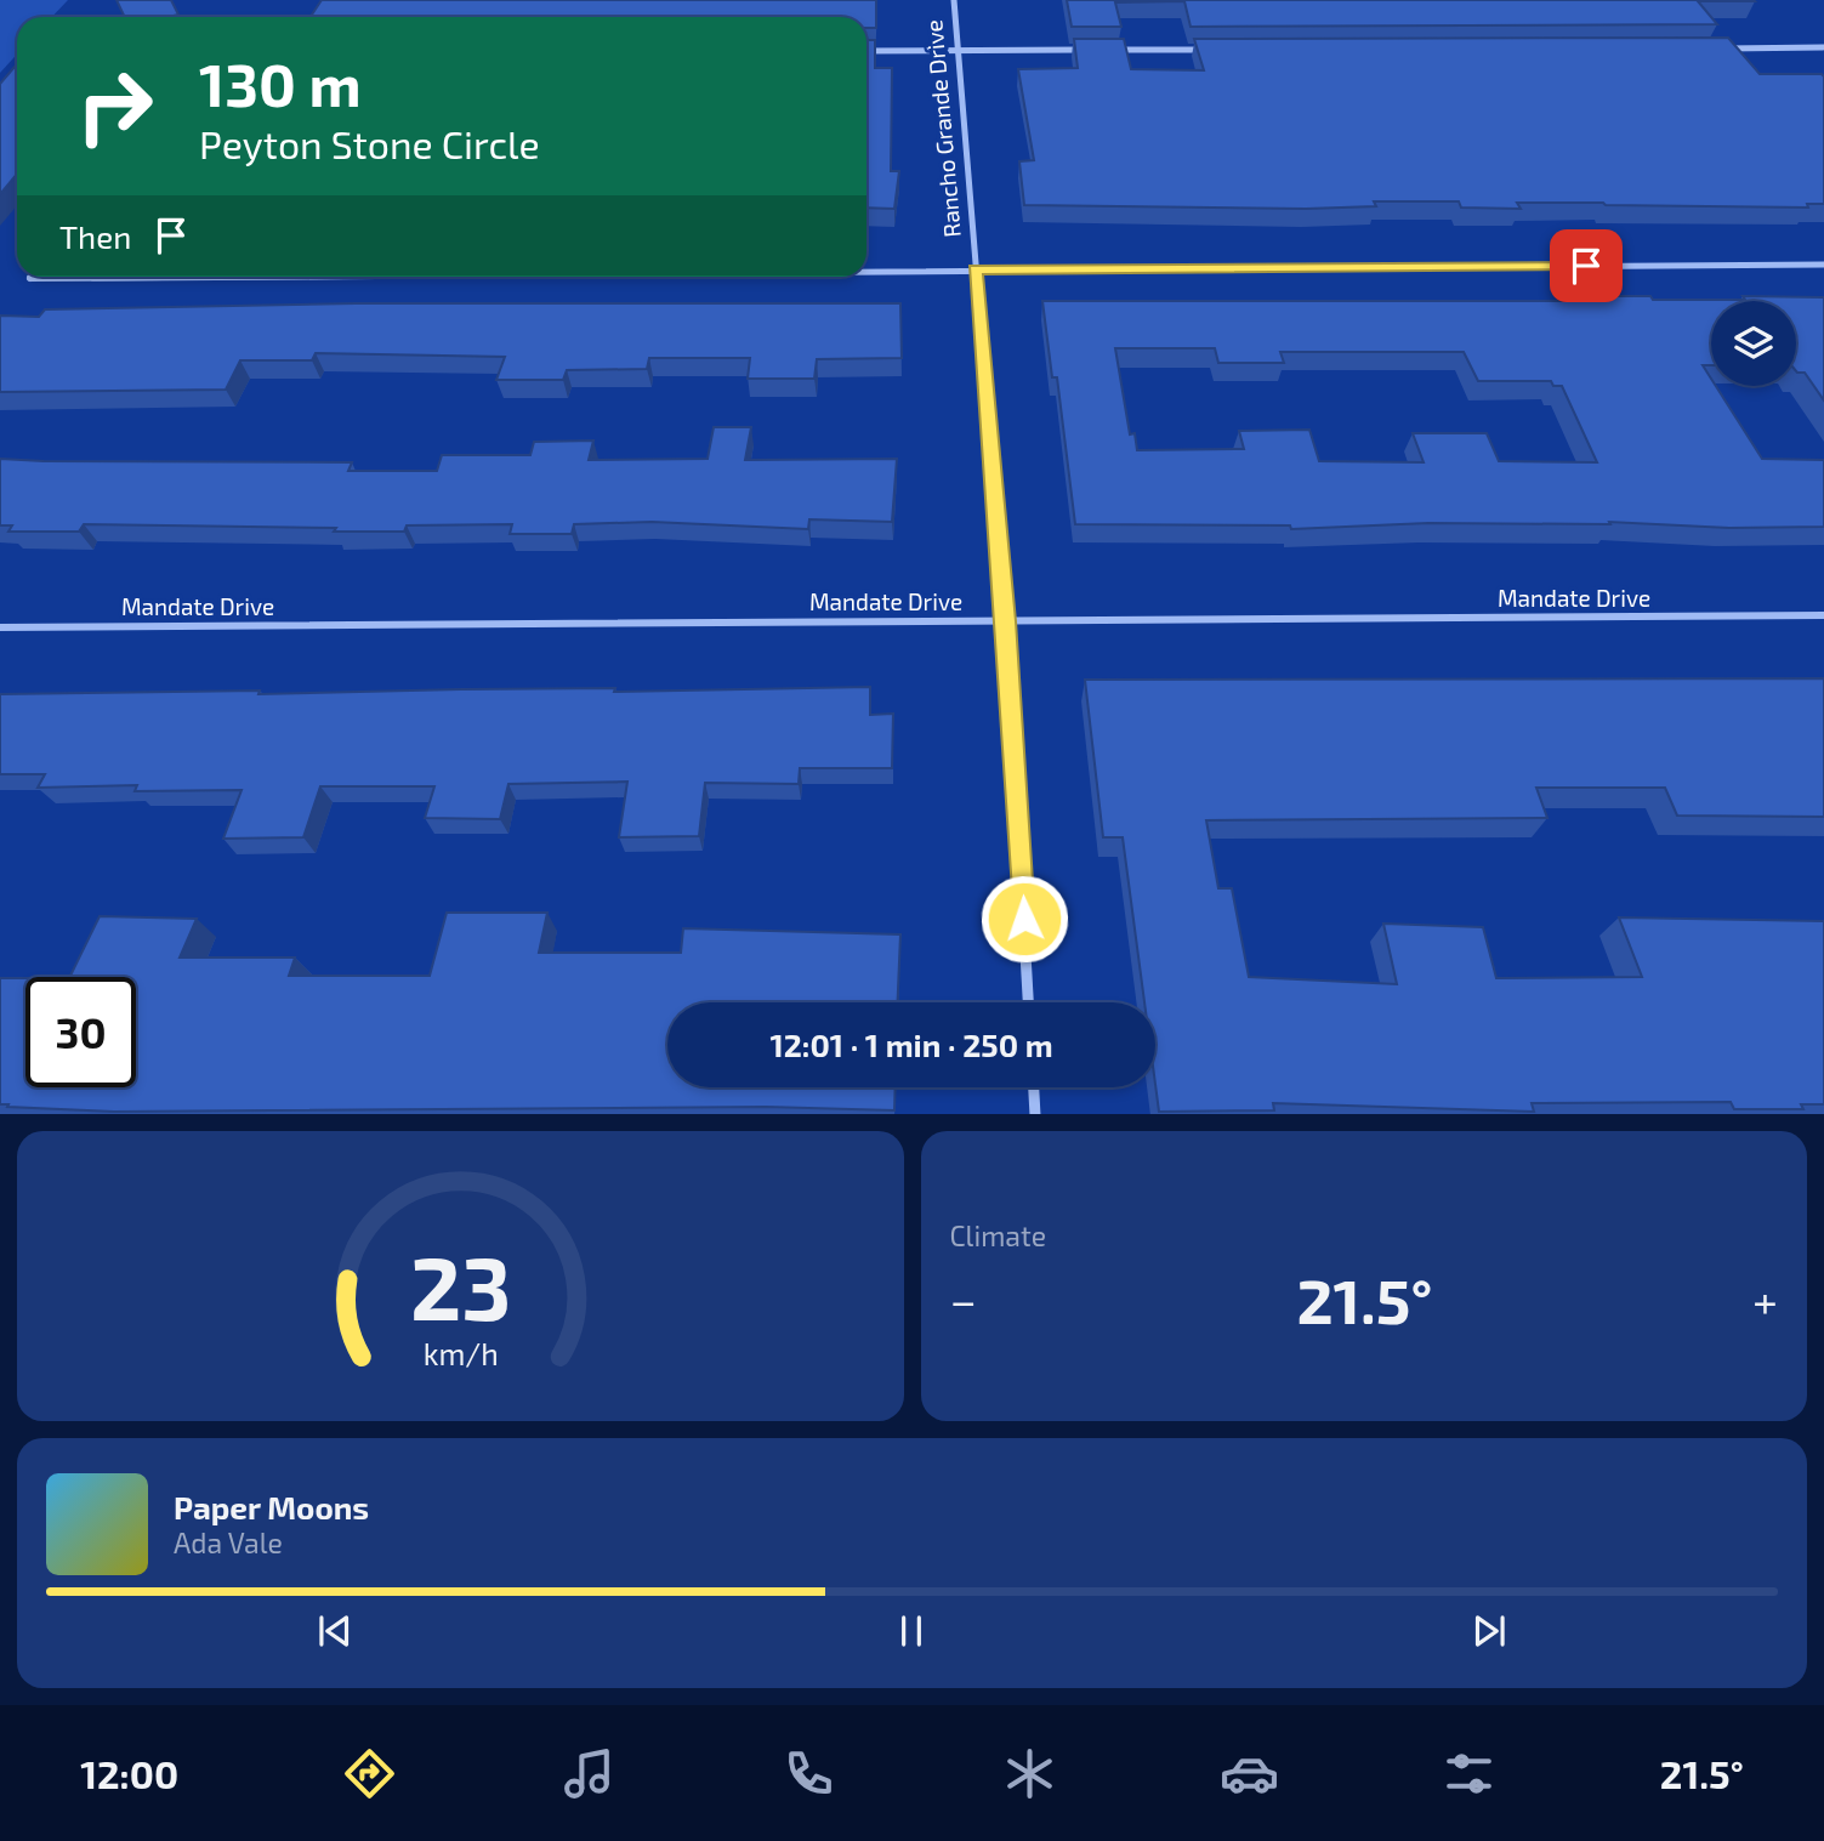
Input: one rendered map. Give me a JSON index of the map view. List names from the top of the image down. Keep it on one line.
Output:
{"streets":{"street":["Rancho Grande Drive","Mandate Drive"]},"crossings":[["Rancho Grande Drive","Mandate Drive"]],"page":{"turn":["130 m","Peyton Stone Circle"],"then":"Then","limit":"30","trip":"12:01 · 1 min · 250 m","tile":"Climate","heat":["−","21.5°","+"],"song":["Paper Moons","Ada Vale"],"tabs":["12:00","21.5°"],"gauge":["23","km/h"]}}
